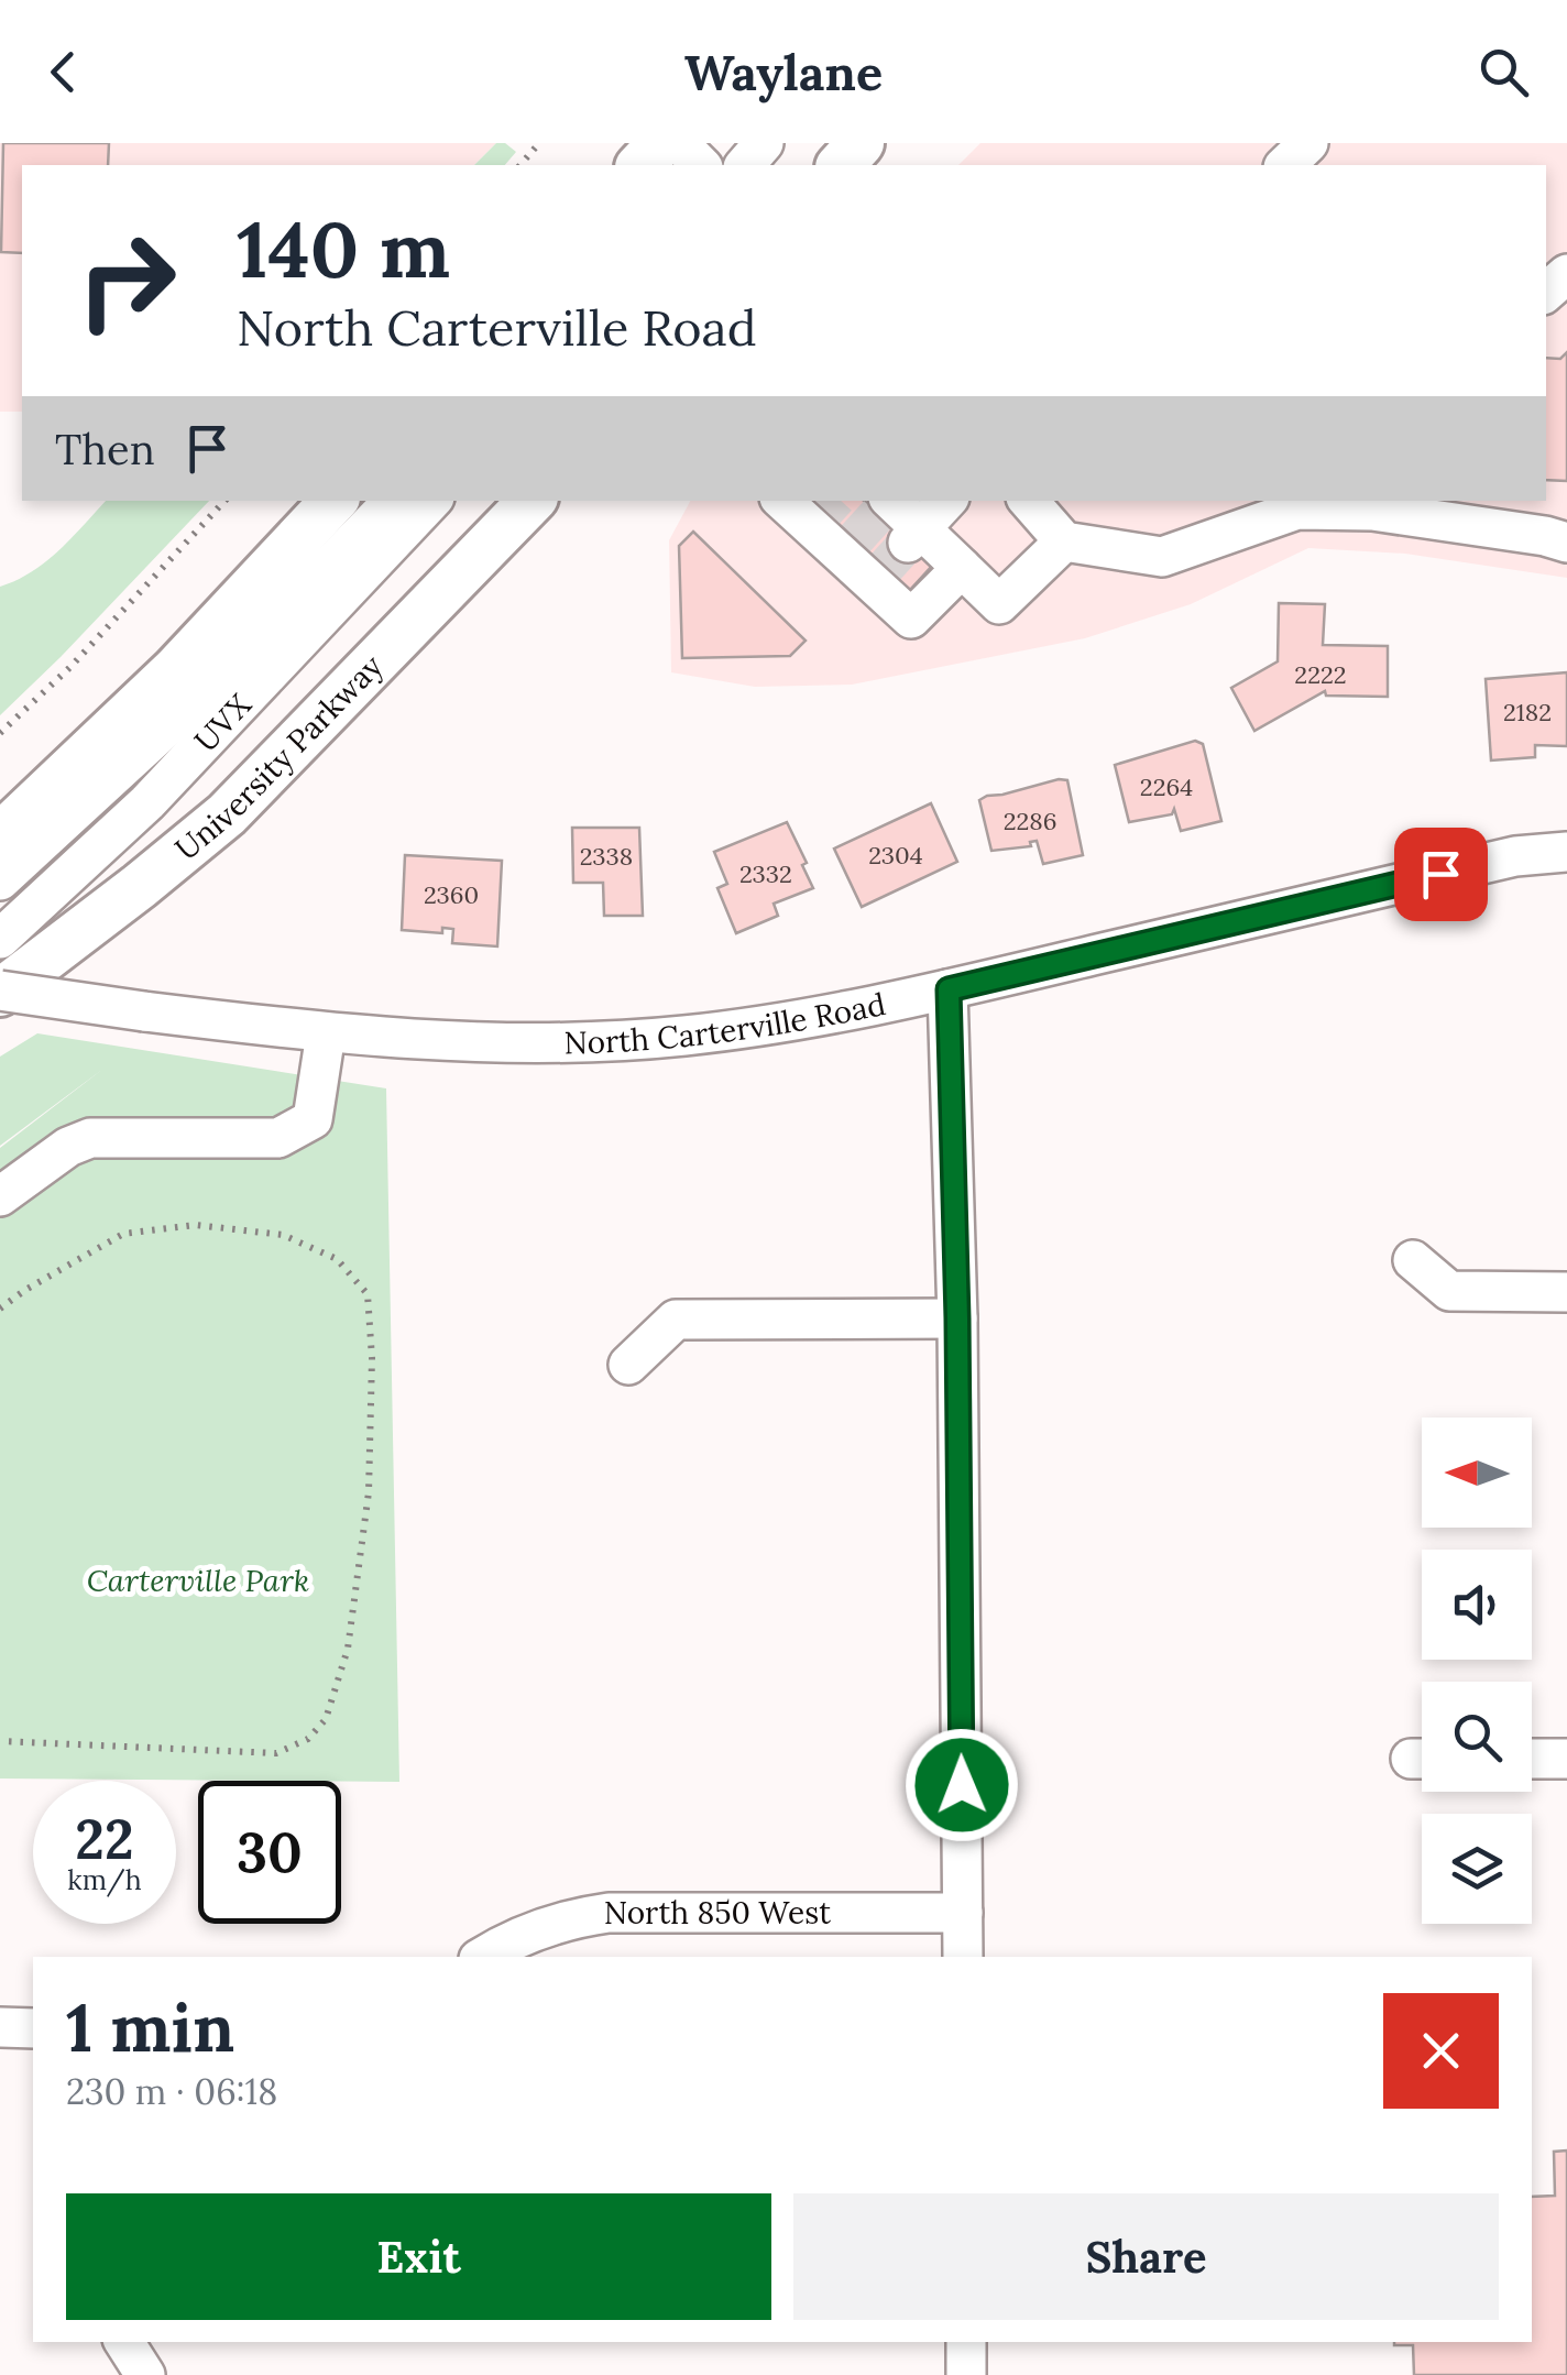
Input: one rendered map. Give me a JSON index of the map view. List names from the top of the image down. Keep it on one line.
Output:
{"streets":{"main road":["University Parkway"],"street":["UVX","North Carterville Road","North 850 West"]},"crossings":[["University Parkway","North Carterville Road"]],"parks":["Carterville Park"],"house_numbers":["2222","2182","2264","2286","2304","2338","2332","2360"],"north":"left","page":{"header":"Waylane","turn":["140 m","North Carterville Road"],"then":"Then","speed":"22 km/h","limit":"30","heading":["1 min","230 m · 06:18"],"buttons":["Exit","Share"]}}
